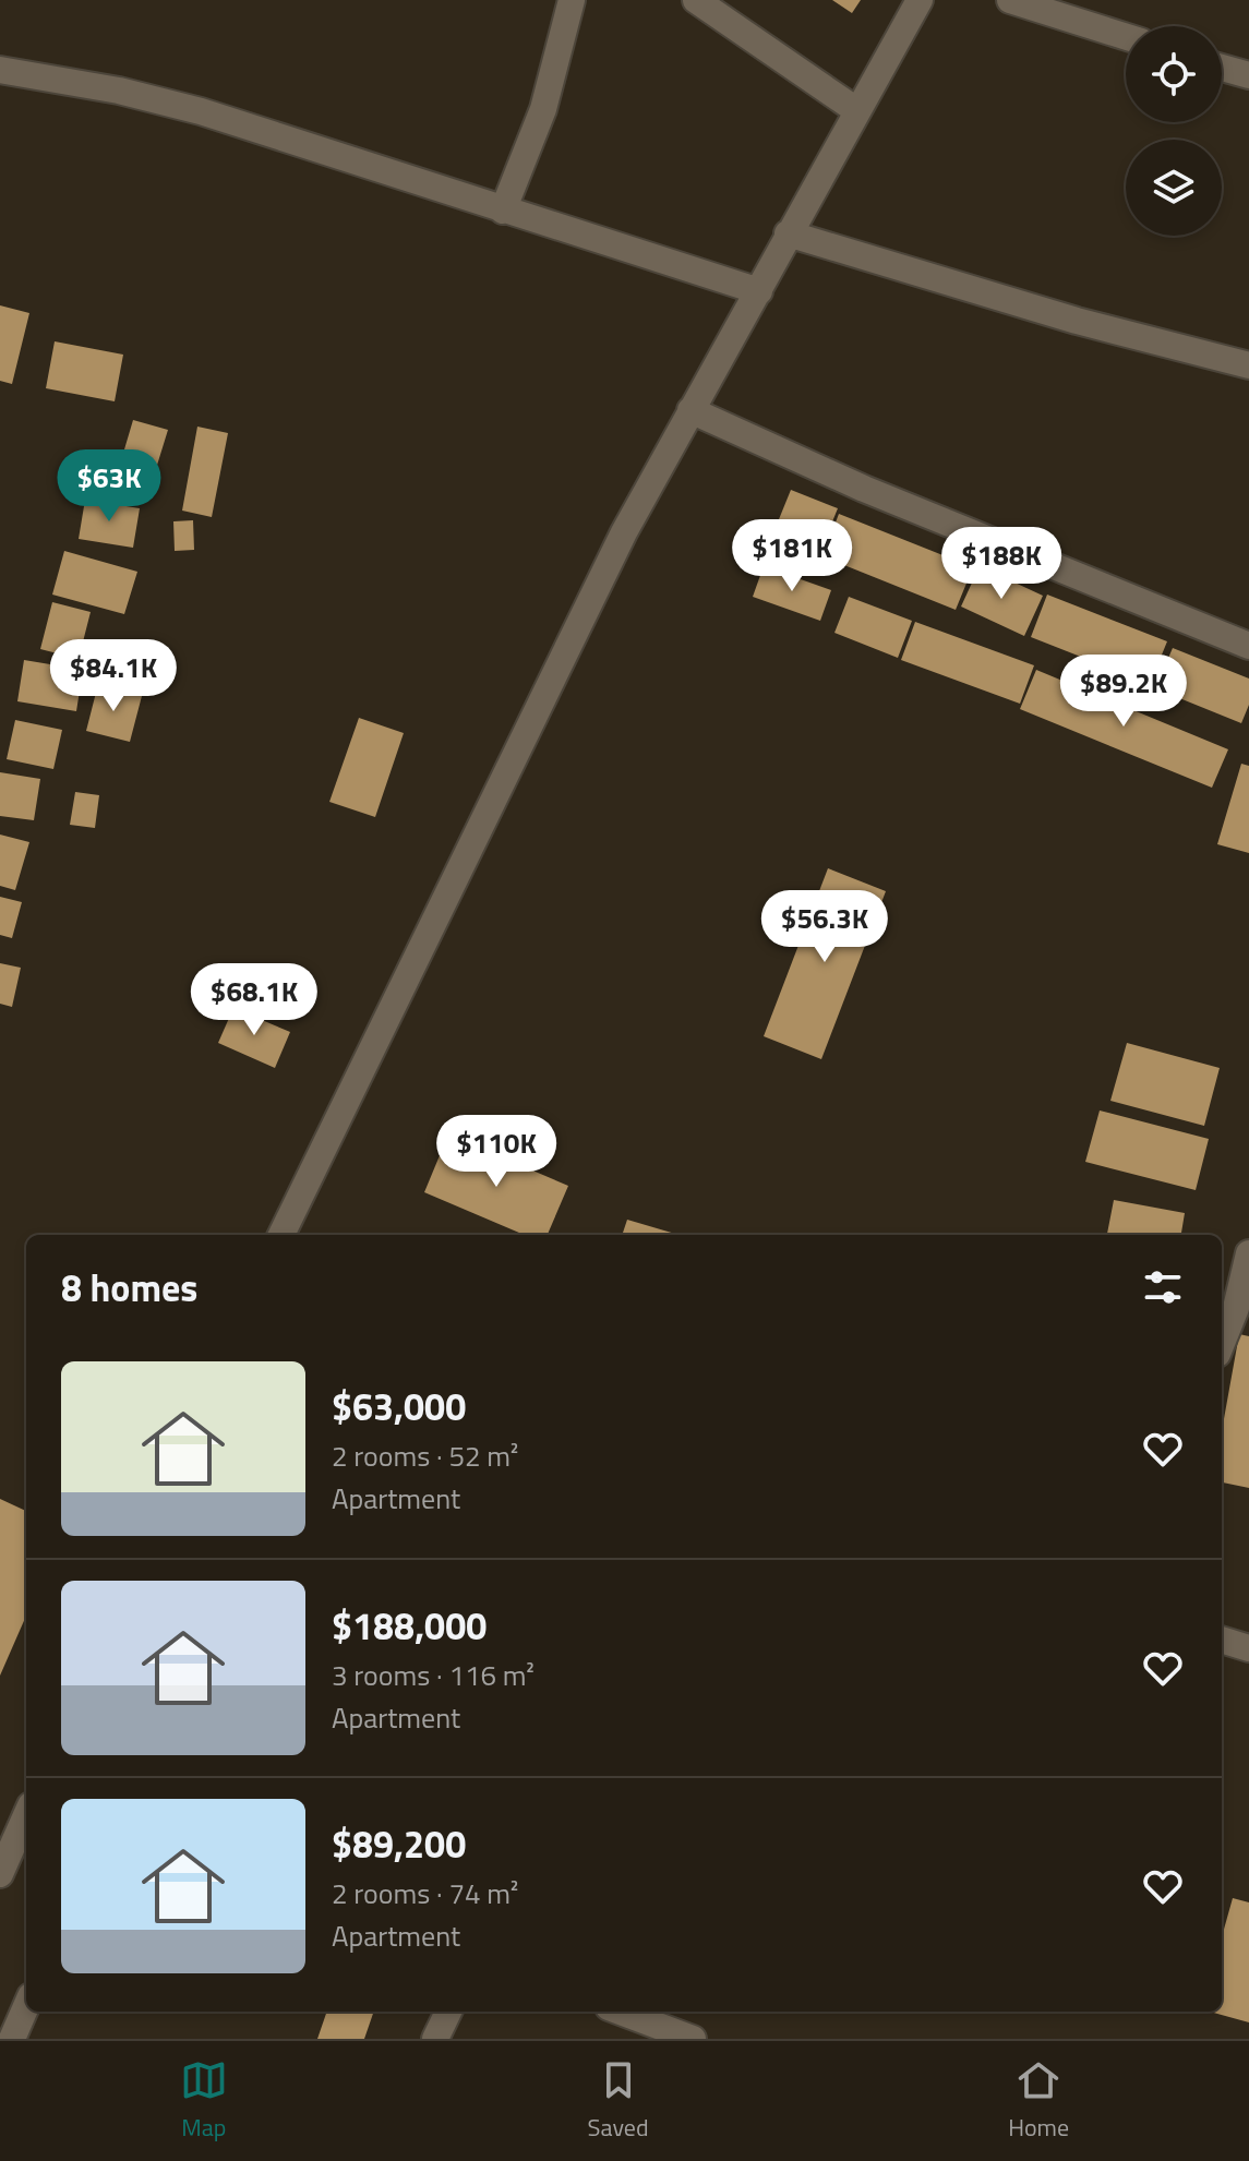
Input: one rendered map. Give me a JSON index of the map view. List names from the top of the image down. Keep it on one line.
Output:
{"page":{"price":["$63K","$181K","$188K","$84.1K","$89.2K","$56.3K","$68.1K","$110K"],"heading":"8 homes","list":[{"name":"$63,000","note":"2 rooms · 52 m² · Apartment"},{"name":"$188,000","note":"3 rooms · 116 m² · Apartment"},{"name":"$89,200","note":"2 rooms · 74 m² · Apartment"}],"tabs":["Map","Saved","Home"]}}
